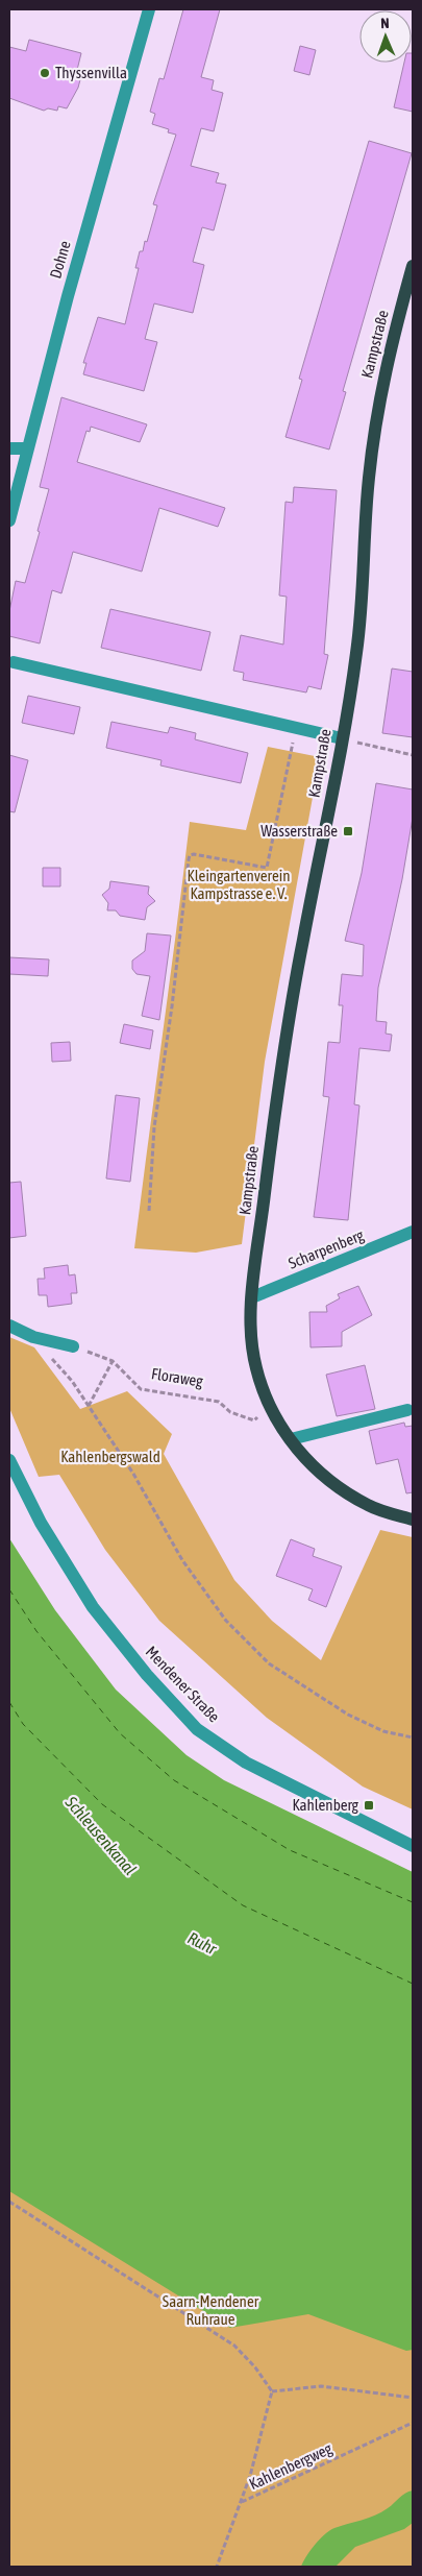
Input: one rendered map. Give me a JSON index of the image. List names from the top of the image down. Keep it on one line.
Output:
{"streets":{"main road":["Kampstraße"],"street":["Dohne","Scharpenberg","Mendener Straße"],"path":["Floraweg","Kahlenbergweg"]},"crossings":[["Kampstraße","Scharpenberg"]],"water":["Schleusenkanal","Ruhr"],"parks":["Kleingartenverein Kampstrasse e. V.","Kahlenbergswald","Saarn-Mendener Ruhraue"],"places":{"other":["Thyssenvilla"],"transit":["Wasserstraße","Kahlenberg"]},"north":"top"}
